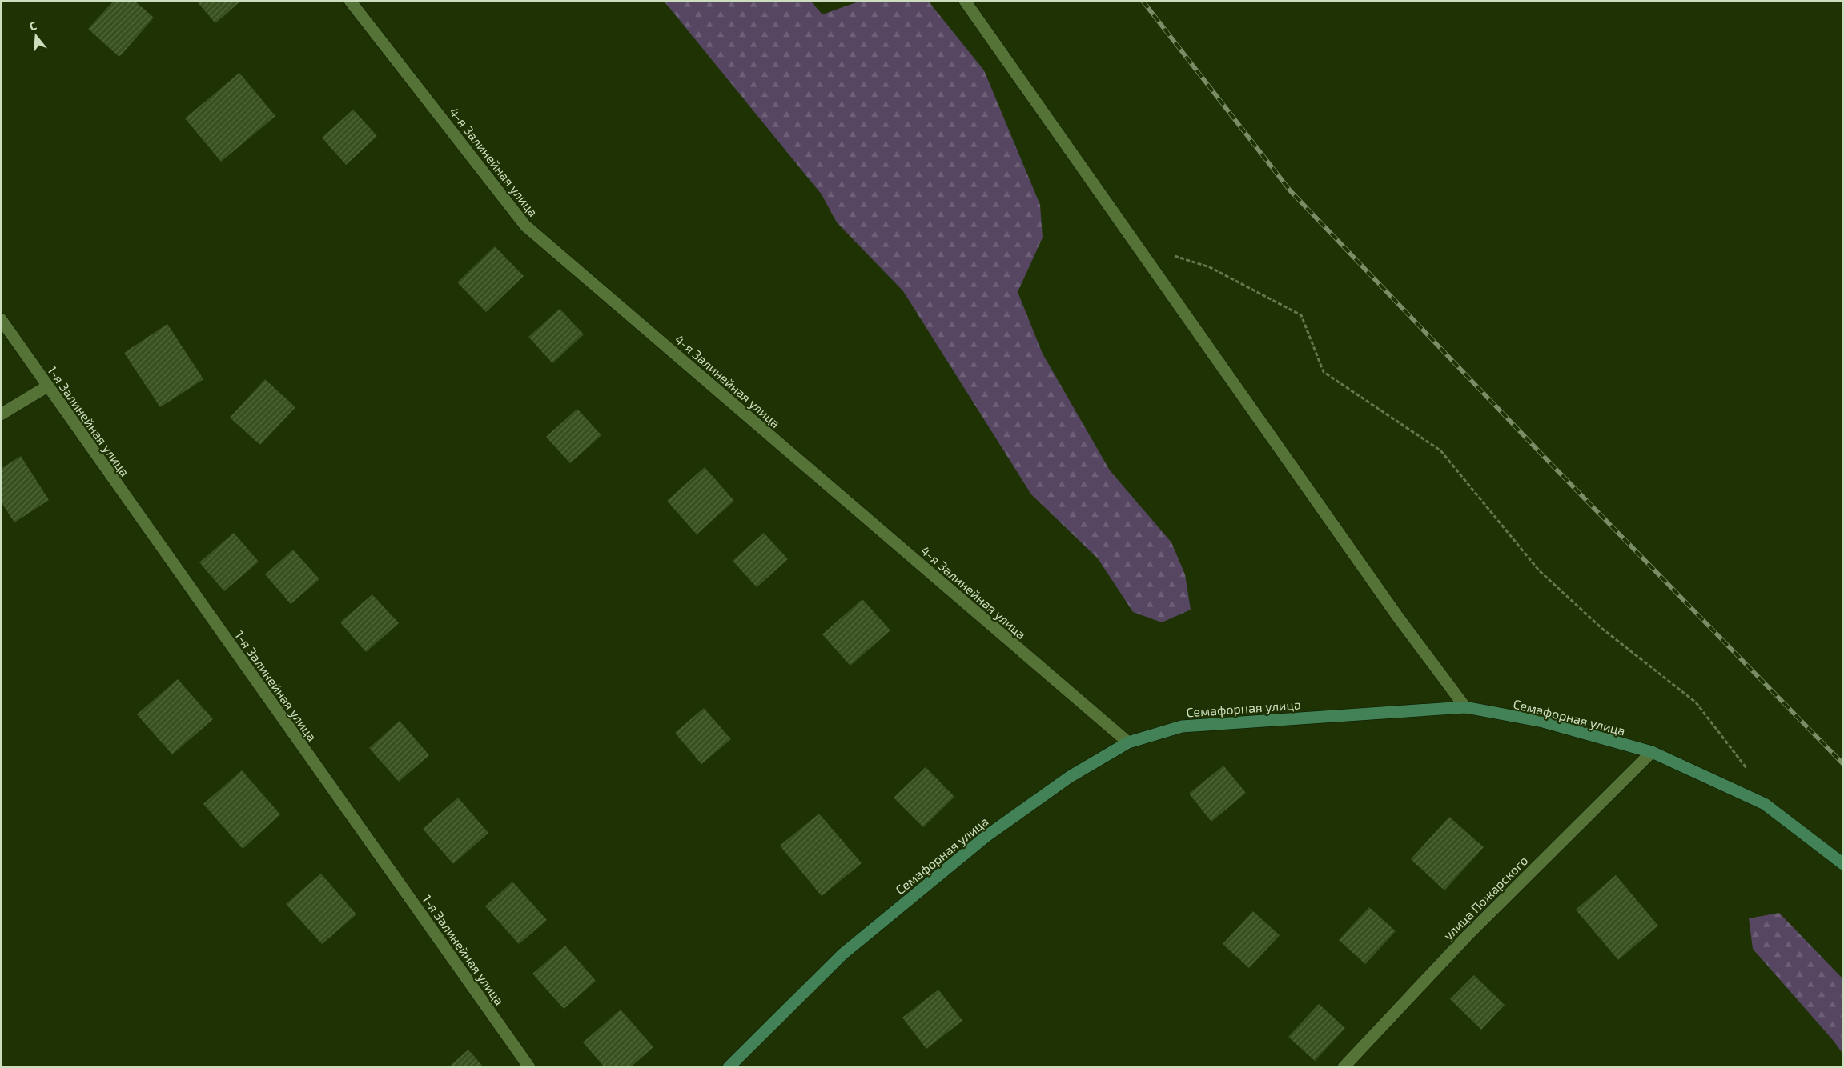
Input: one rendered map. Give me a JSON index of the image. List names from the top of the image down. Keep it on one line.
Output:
{"streets":{"street":["4-я Залинейная улица","1-я Залинейная улица","Семафорная улица","улица Пожарского"]},"crossings":[["4-я Залинейная улица","Семафорная улица"],["Семафорная улица","улица Пожарского"]],"north":"top"}
